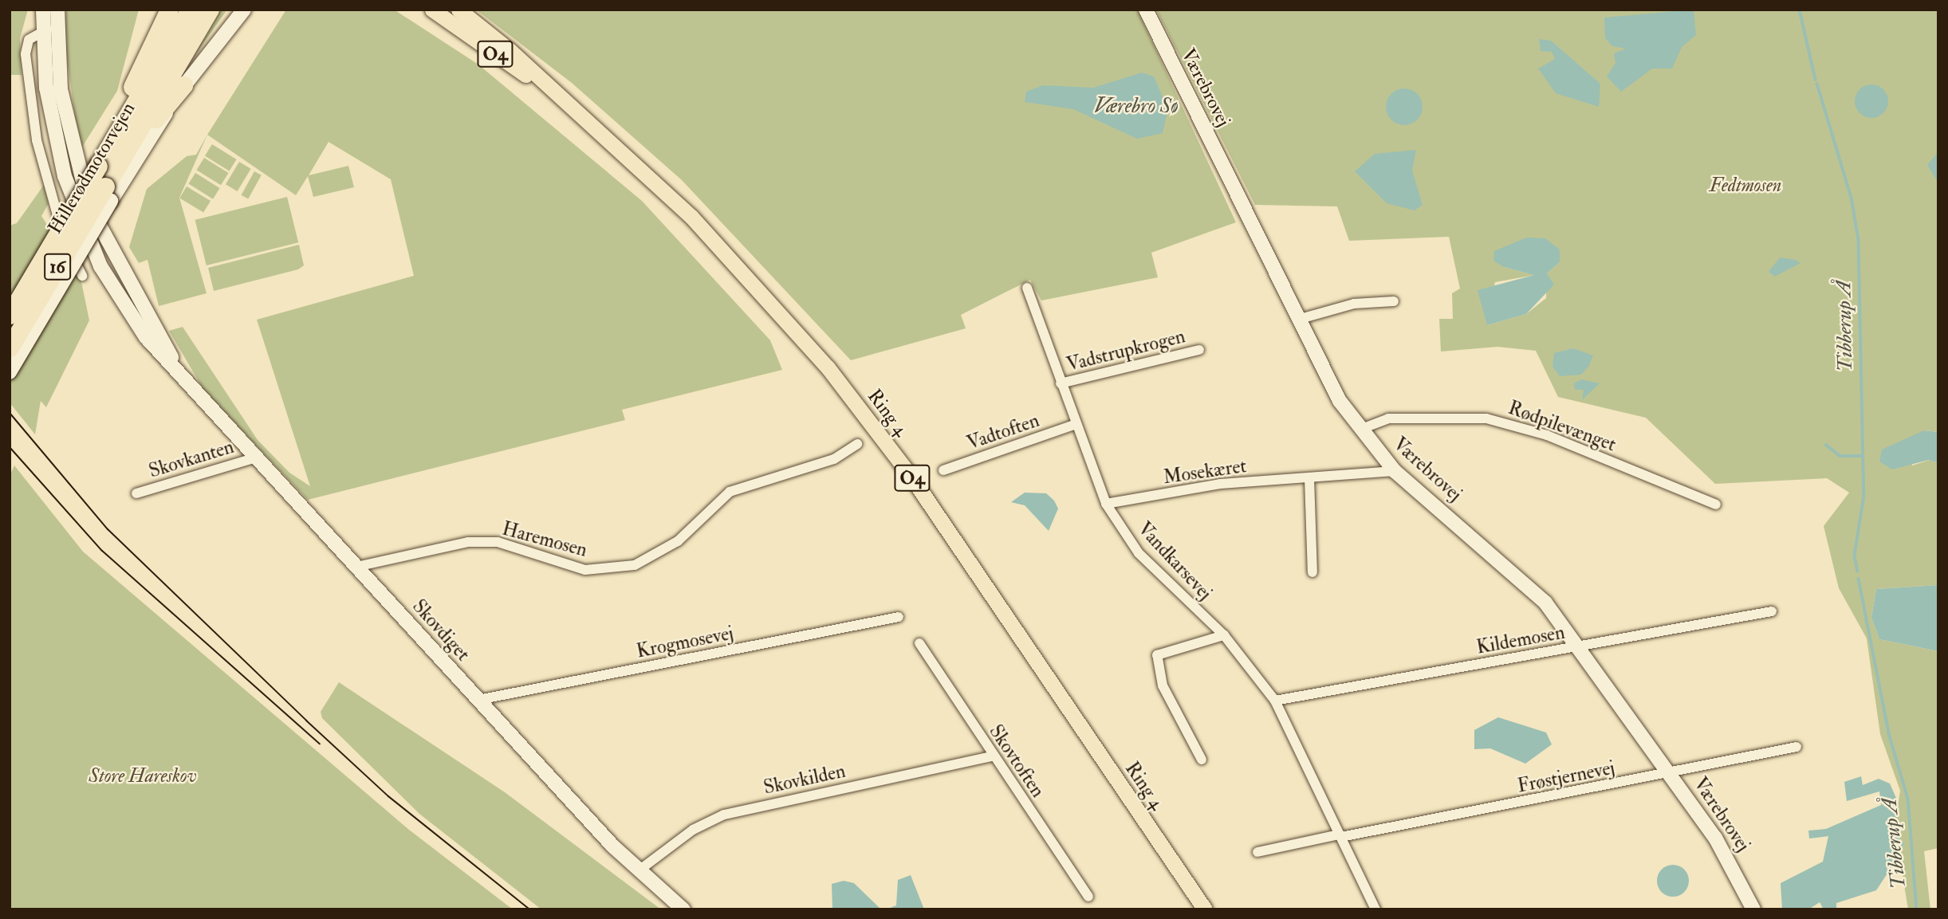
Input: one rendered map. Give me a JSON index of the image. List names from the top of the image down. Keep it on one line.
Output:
{"streets":{"highway":["Hillerødmotorvejen","16"],"main road":["O4","Ring 4"],"street":["Værebrovej","Vadstrupkrogen","Rødpilevænget","Vadtoften","Skovkanten","Mosekæret","Haremosen","Vandkarsevej","Skovdiget","Kildemosen","Krogmosevej","Skovtoften","Frøstjernevej","Skovkilden"]},"crossings":[["Værebrovej","Rødpilevænget"],["Værebrovej","Mosekæret"],["Værebrovej","Kildemosen"],["Værebrovej","Frøstjernevej"],["Vadstrupkrogen","Vandkarsevej"],["Vadtoften","Vandkarsevej"],["Skovkanten","Skovdiget"],["Mosekæret","Vandkarsevej"],["Haremosen","Skovdiget"],["Vandkarsevej","Kildemosen"],["Vandkarsevej","Frøstjernevej"],["Skovdiget","Krogmosevej"],["Skovdiget","Skovkilden"],["Skovtoften","Skovkilden"]],"water":["Værebro Sø","Tibberup Å"],"parks":["Fedtmosen","Store Hareskov"]}
